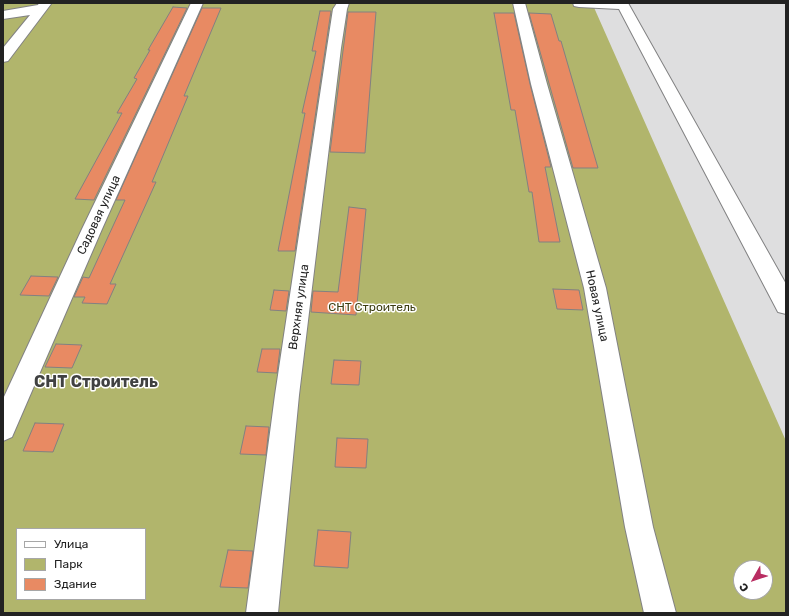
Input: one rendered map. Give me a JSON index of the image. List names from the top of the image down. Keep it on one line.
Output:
{"streets":{"street":["Садовая улица","Новая улица","Верхняя улица"]},"districts":["СНТ Строитель"],"parks":["СНТ Строитель"],"legend":["Улица","Парк","Здание"],"north":"bottom left"}
